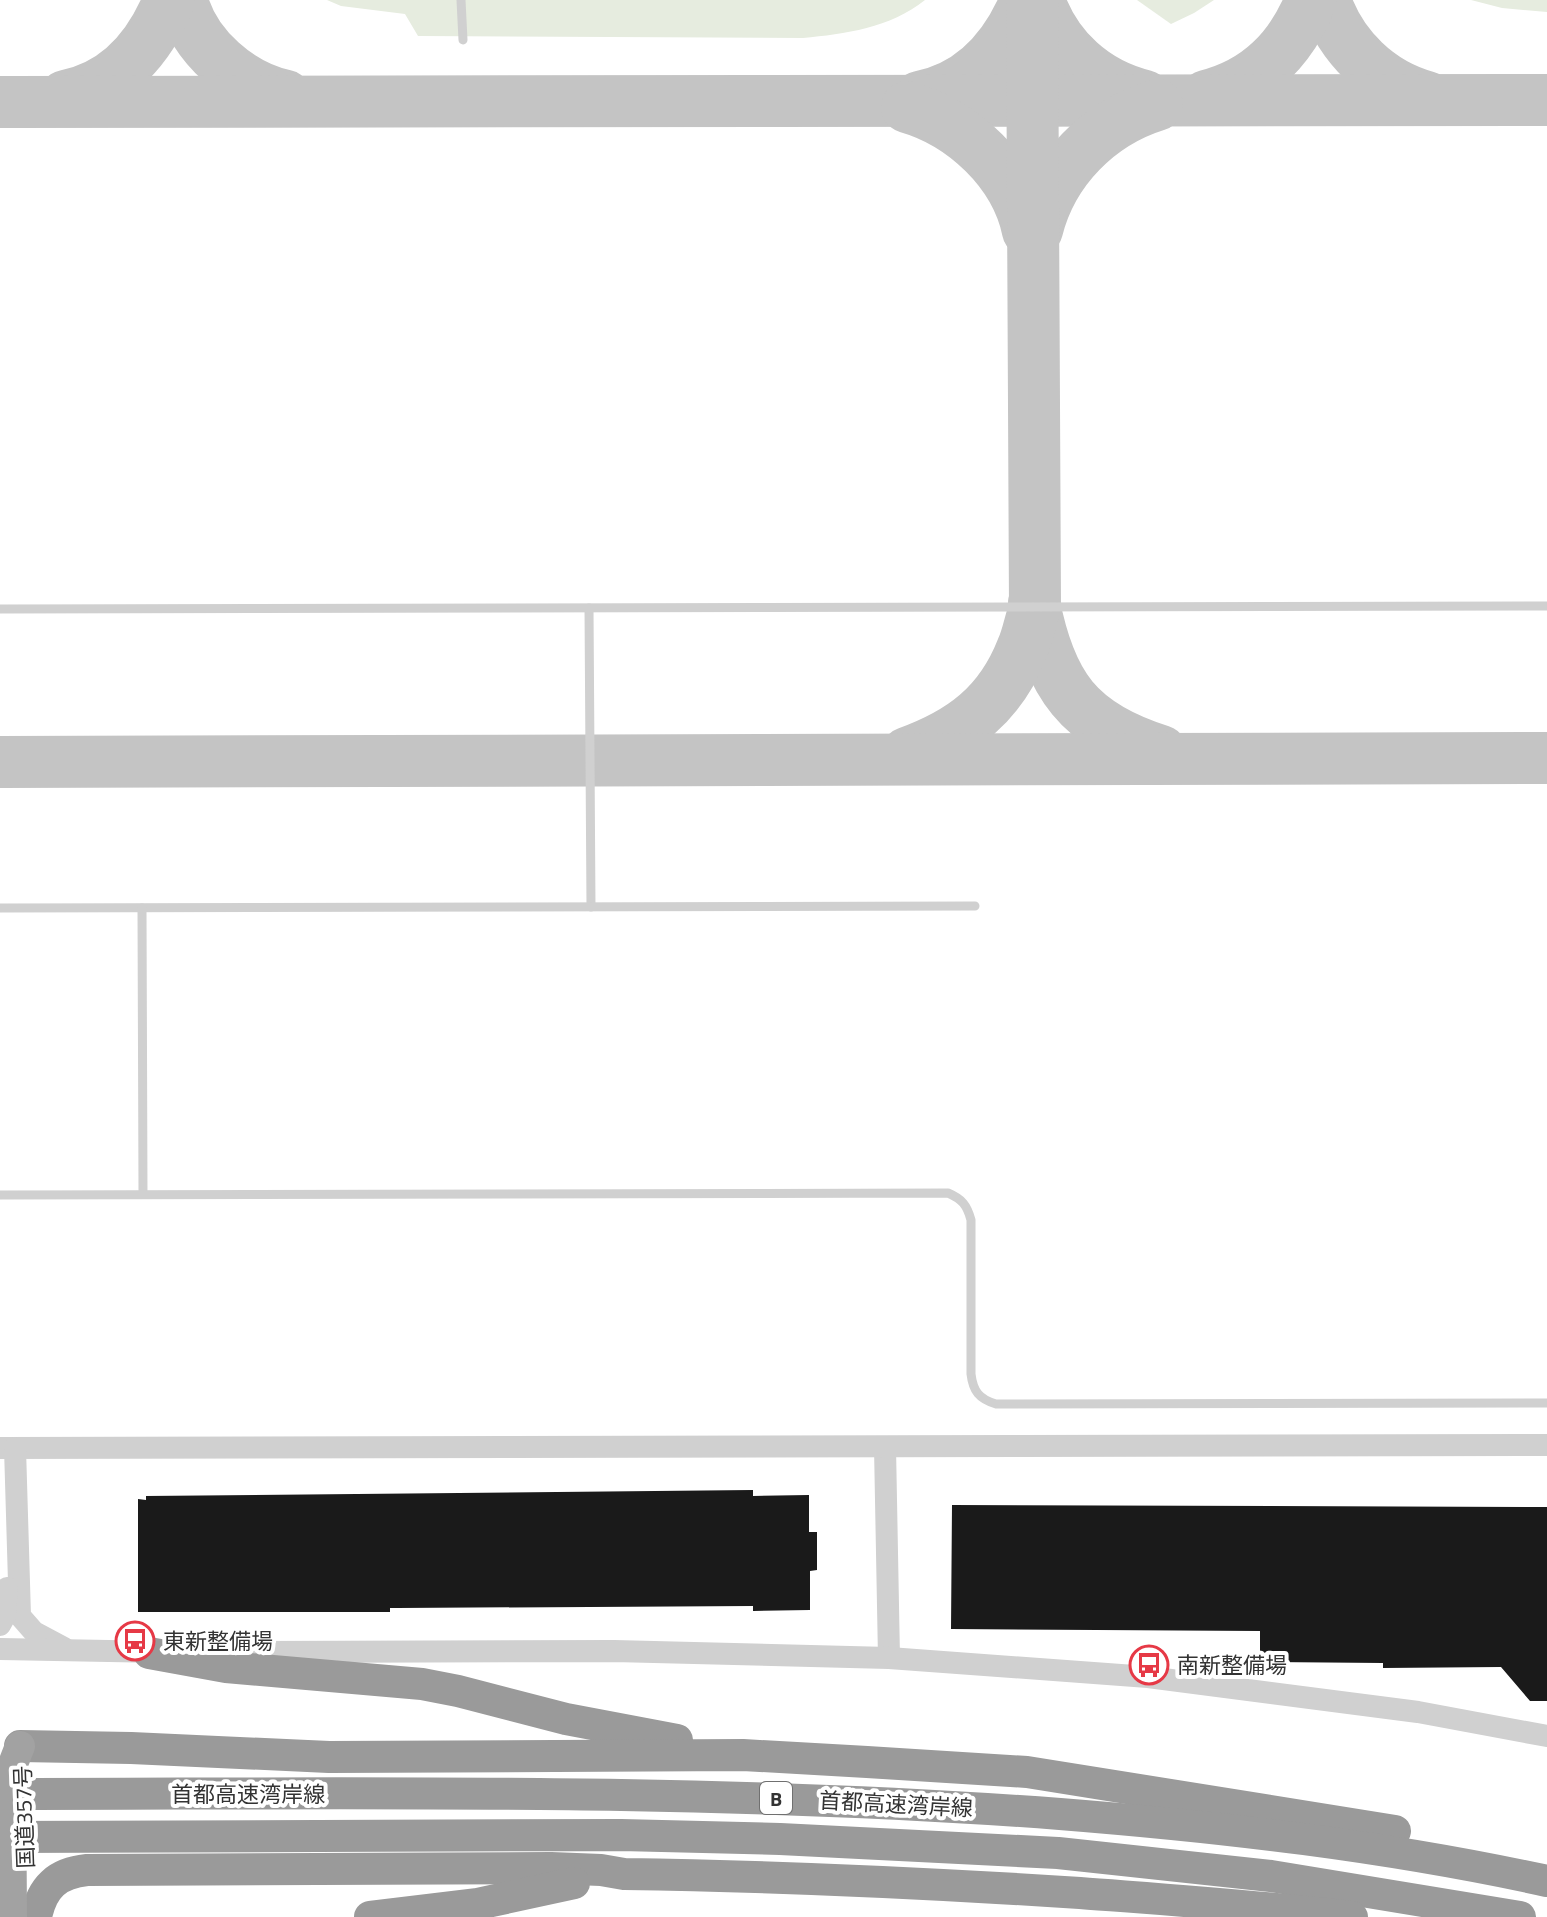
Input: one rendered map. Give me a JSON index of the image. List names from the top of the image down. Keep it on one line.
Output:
{"streets":{"highway":["首都高速湾岸線","B","国道357号"]},"places":{"bus stop":["東新整備場","南新整備場"]}}
